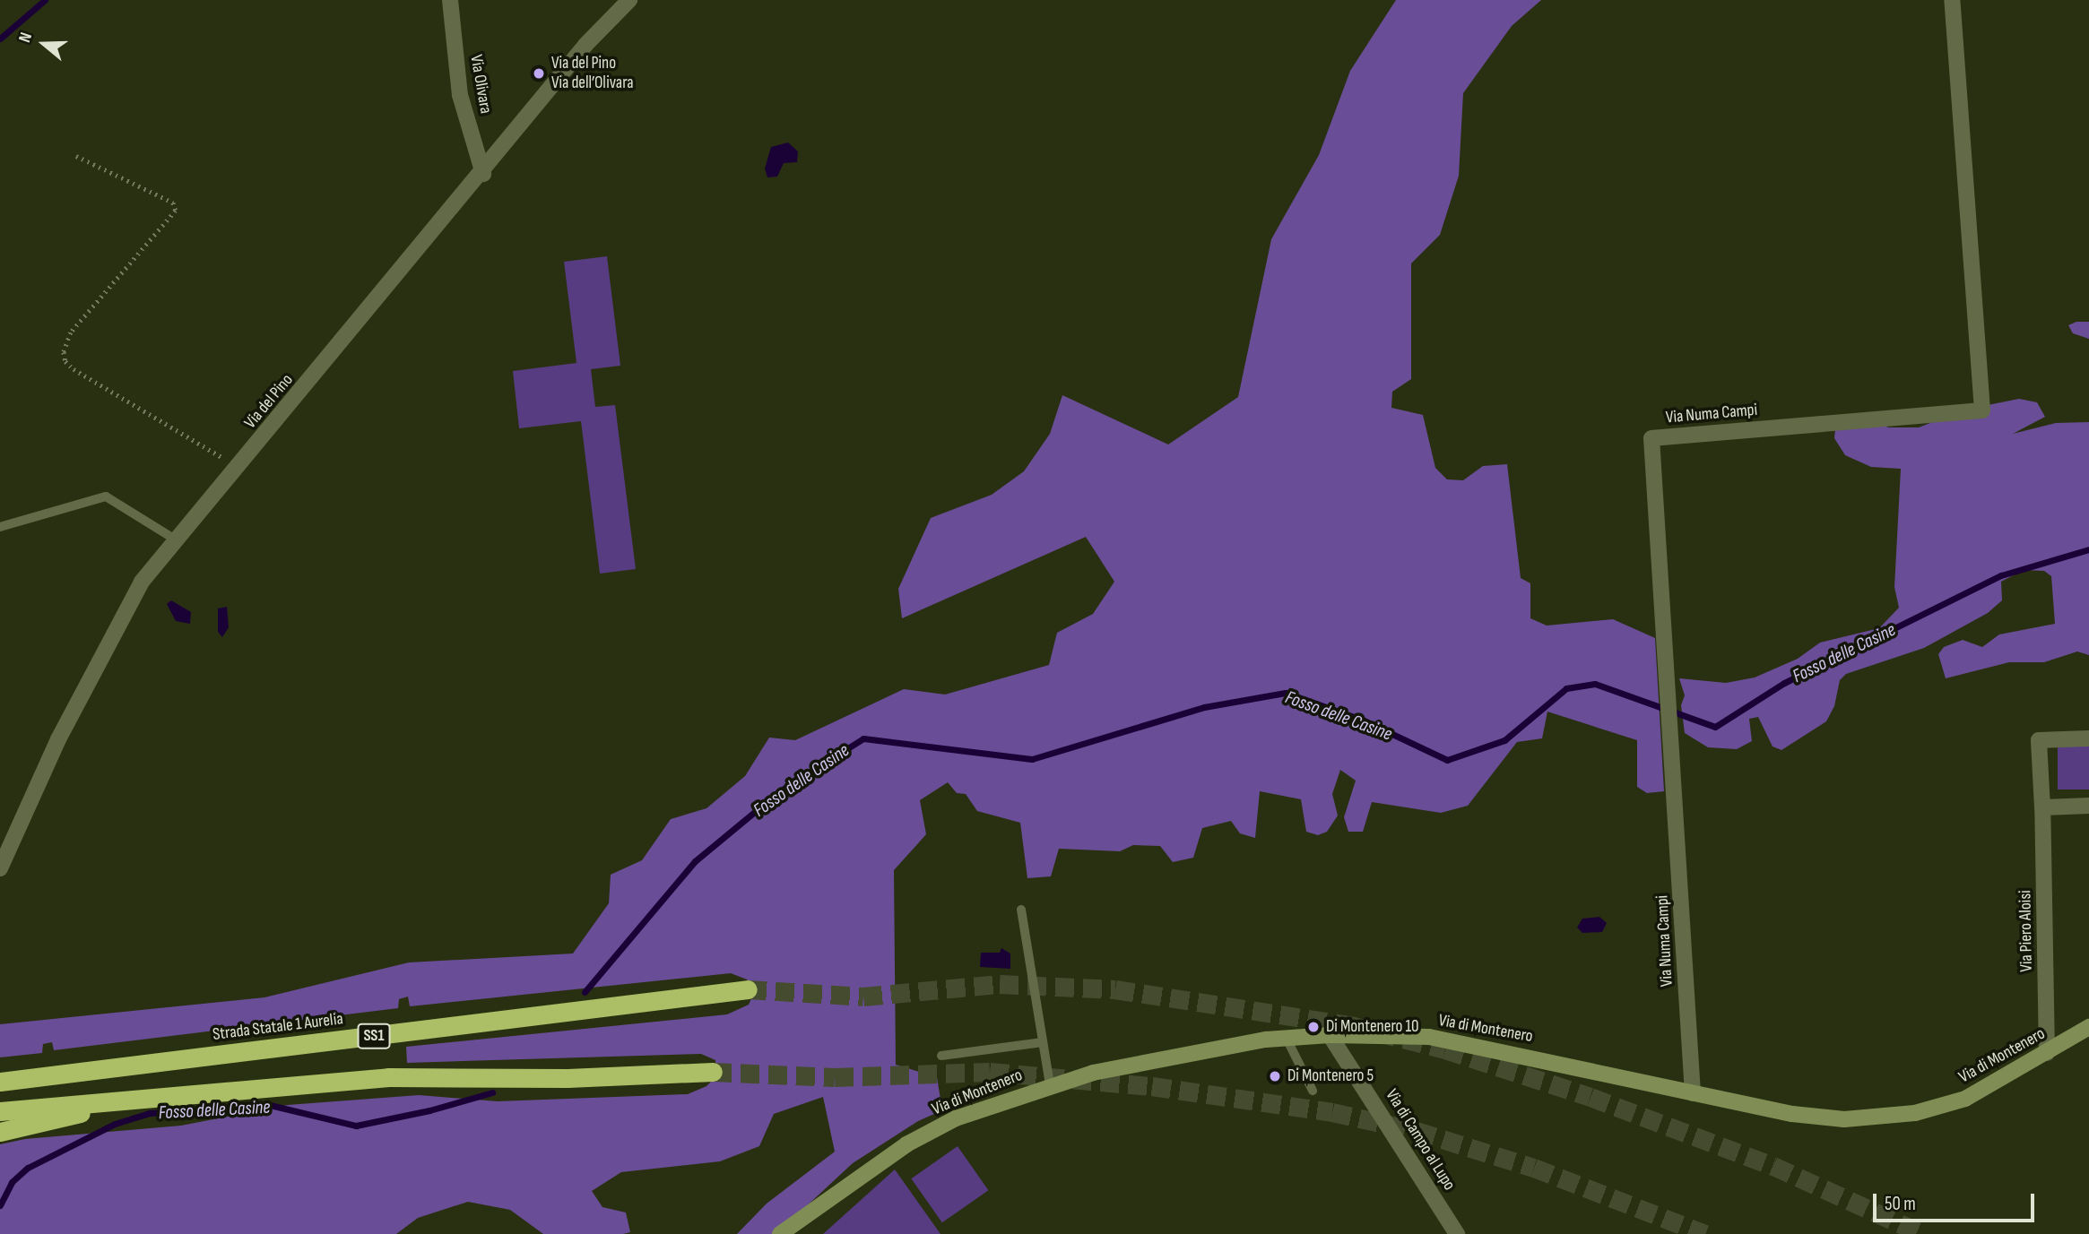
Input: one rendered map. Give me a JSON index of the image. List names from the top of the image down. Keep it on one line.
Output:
{"streets":{"highway":["Strada Statale 1 Aurelia","SS1"],"street":["Via Olivara","Via del Pino","Via Numa Campi","Via Piero Aloisi","Via di Montenero","Via di Campo al Lupo"]},"crossings":[["Via Olivara","Via del Pino"],["Via Numa Campi","Via di Montenero"],["Via Piero Aloisi","Via di Montenero"],["Via di Montenero","Via di Campo al Lupo"]],"water":["Fosso delle Casine"],"places":["Via del Pino Via dell’Olivara","Di Montenero 10","Di Montenero 5"],"scale_bar":"50 m","north":"left"}
